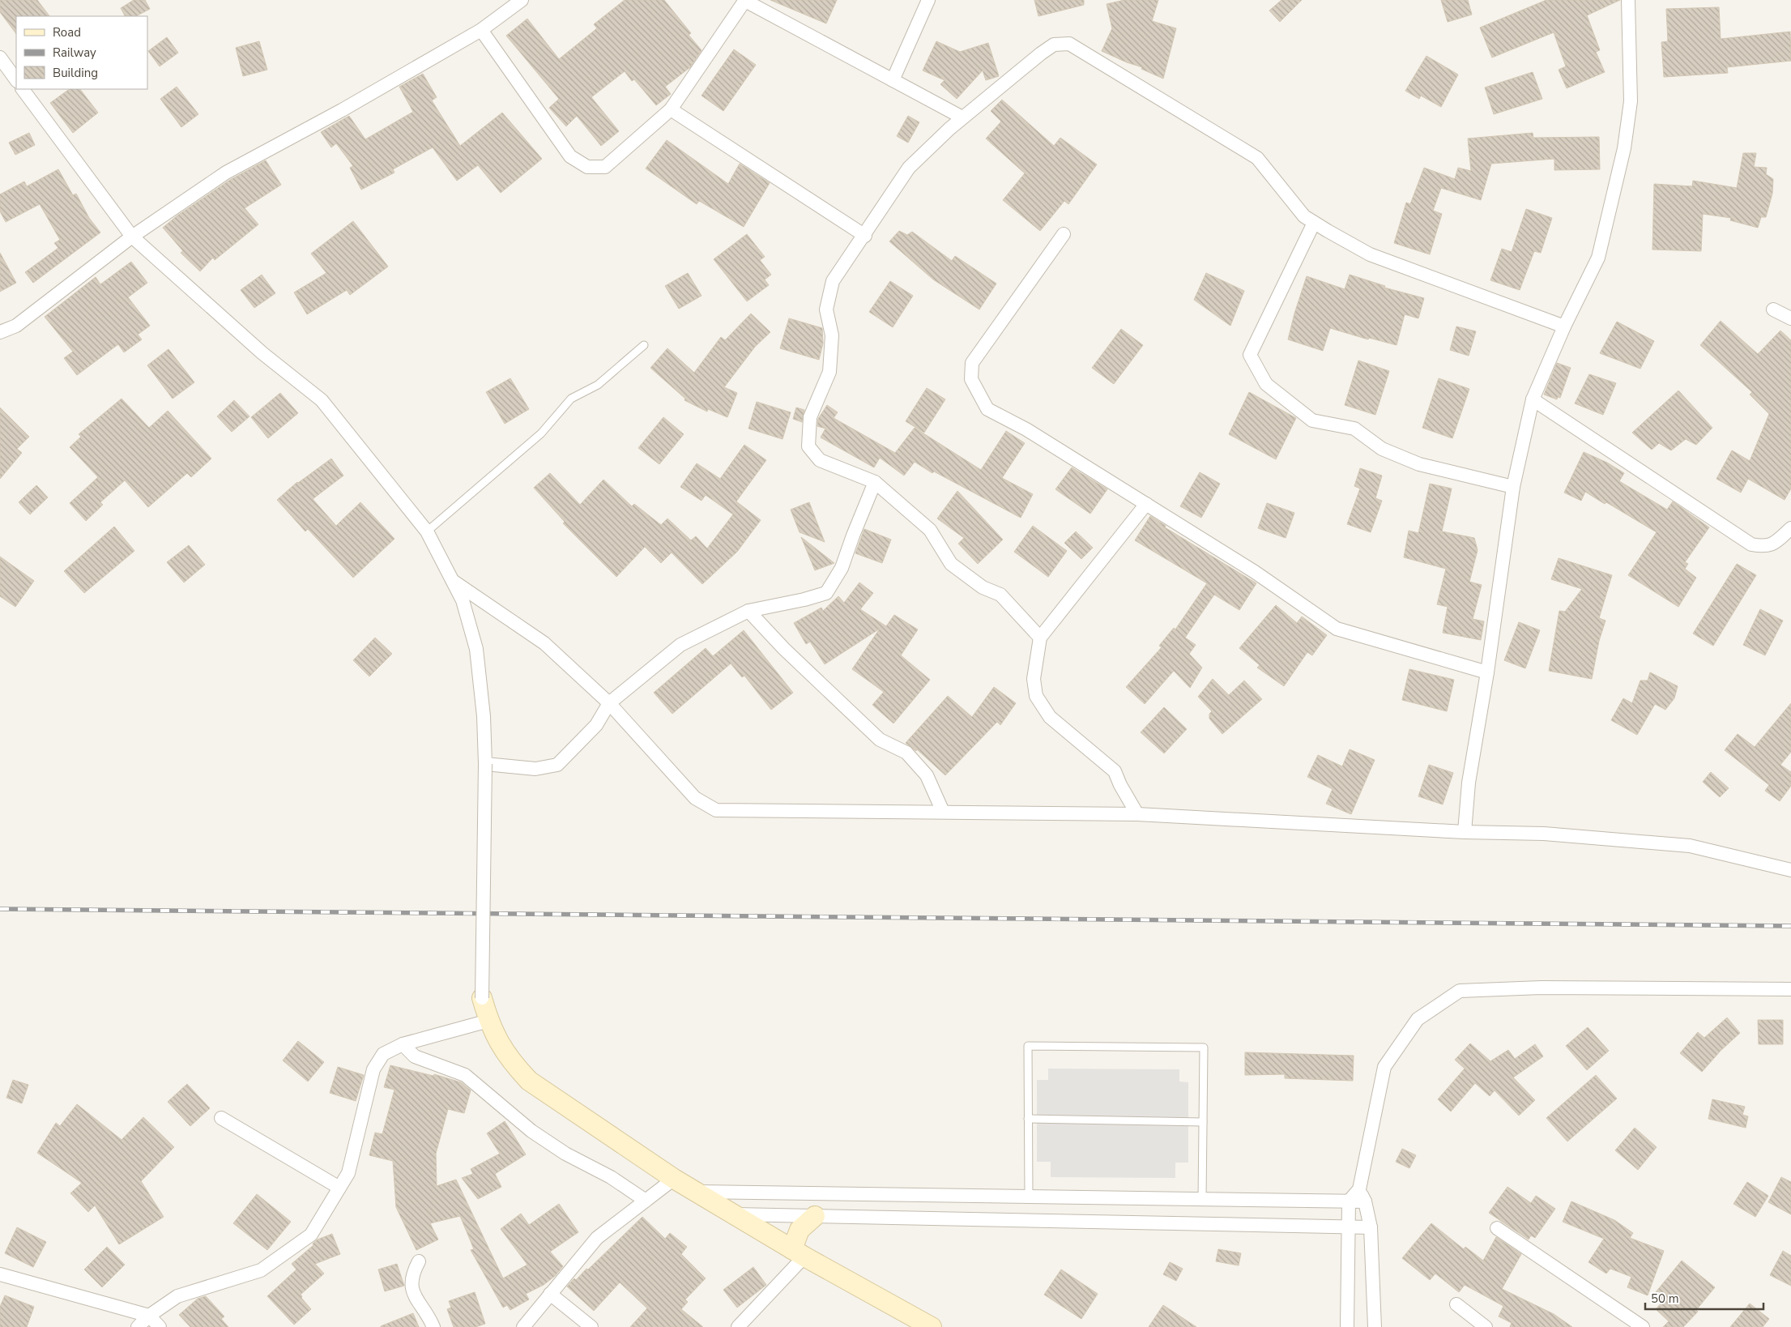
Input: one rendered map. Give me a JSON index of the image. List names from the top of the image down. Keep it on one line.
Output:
{"legend":["Road","Railway","Building"],"scale_bar":"50 m"}
